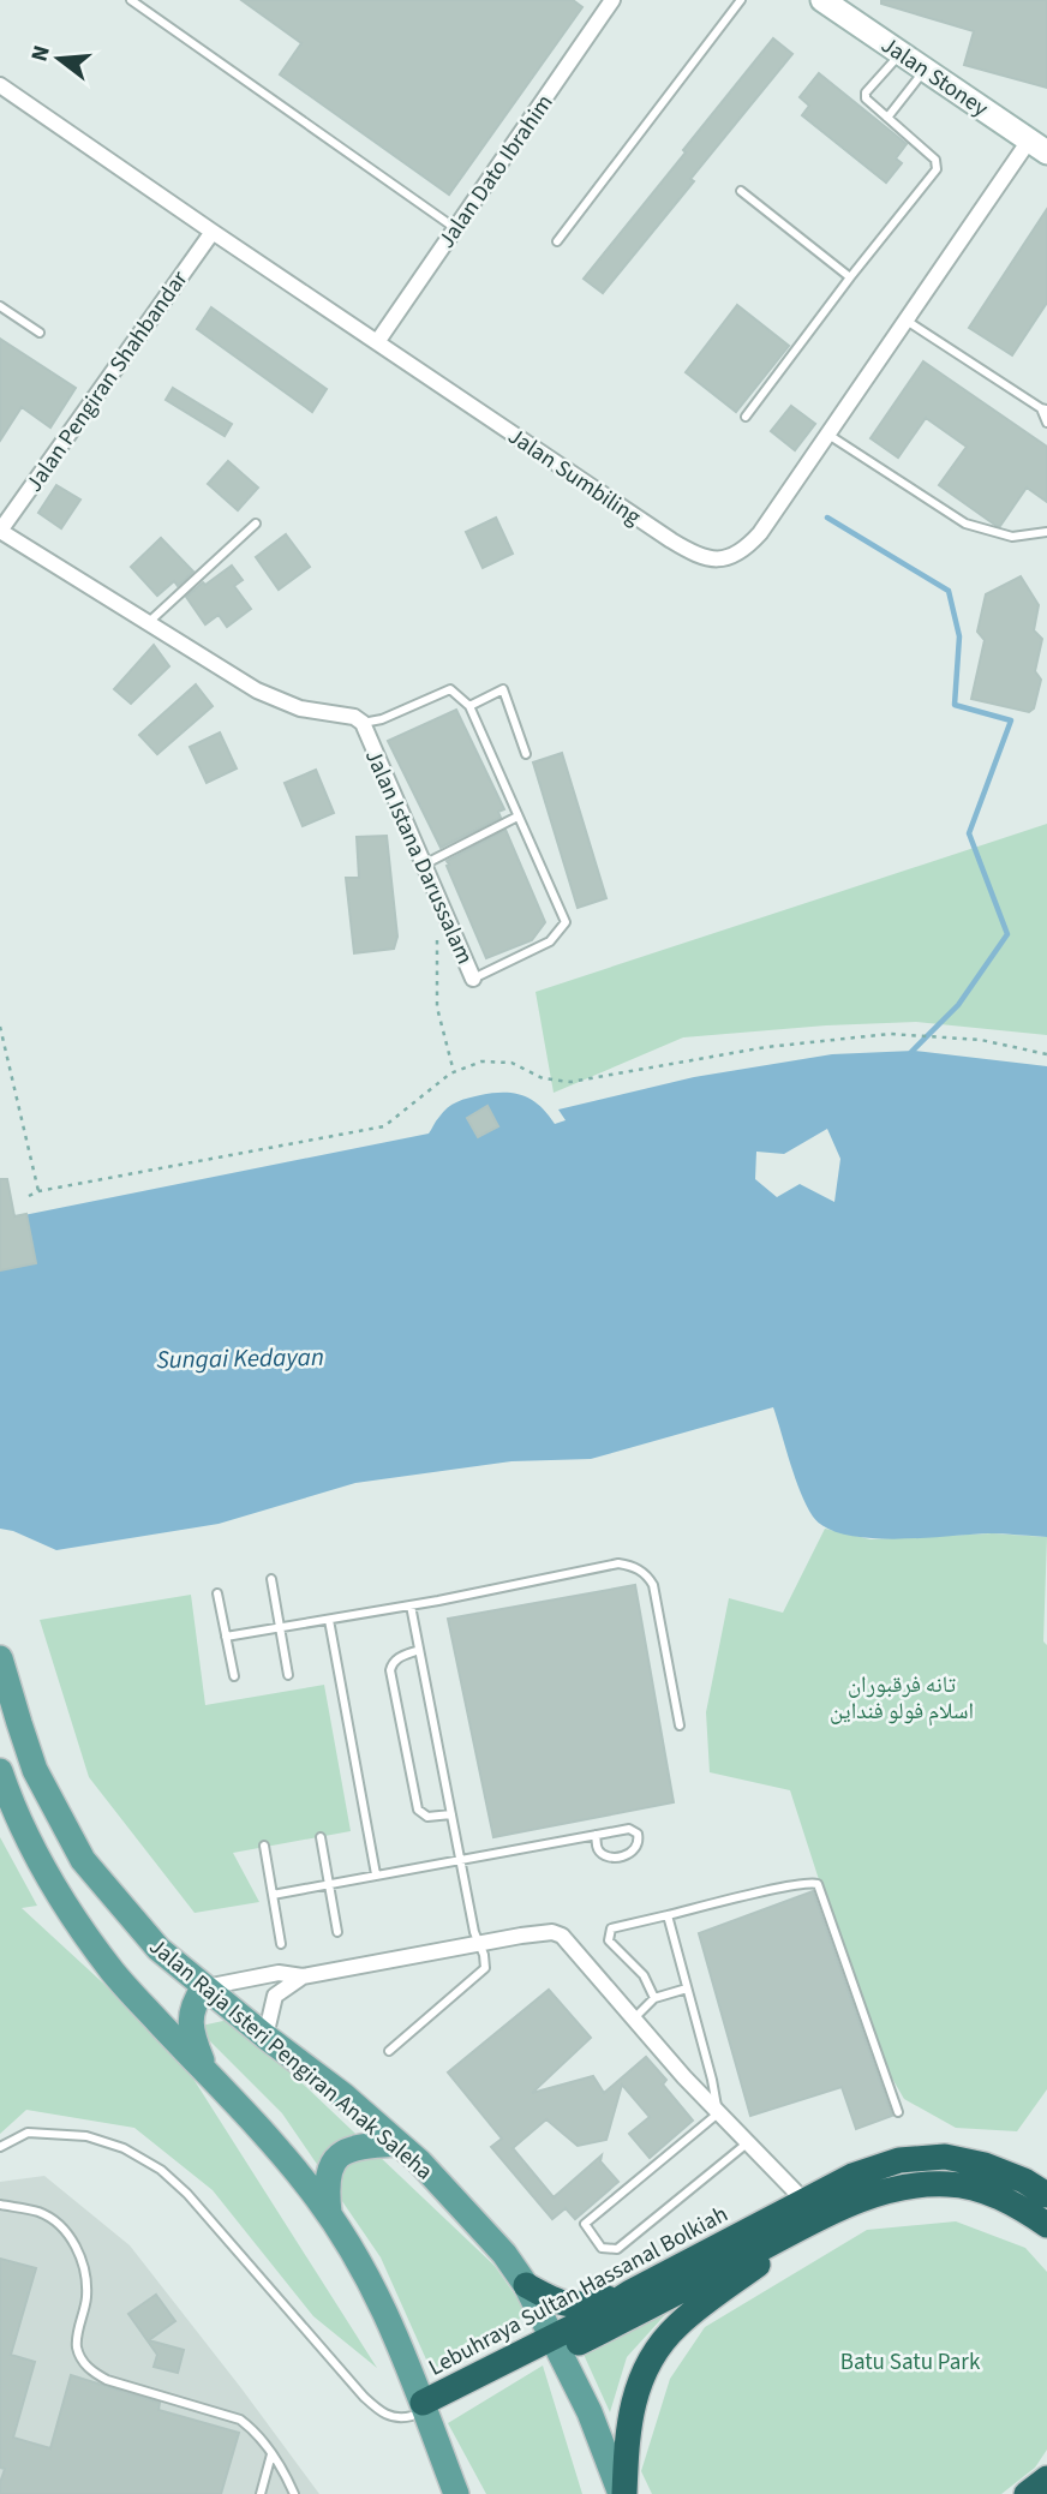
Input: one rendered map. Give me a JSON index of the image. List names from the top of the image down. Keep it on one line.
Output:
{"streets":{"highway":["Lebuhraya Sultan Hassanal Bolkiah"],"main road":["Jalan Raja Isteri Pengiran Anak Saleha"],"street":["Jalan Stoney","Jalan Dato Ibrahim","Jalan Pengiran Shahbandar","Jalan Sumbiling","Jalan Istana Darussalam"]},"crossings":[["Jalan Stoney","Jalan Sumbiling"],["Jalan Dato Ibrahim","Jalan Sumbiling"],["Jalan Pengiran Shahbandar","Jalan Sumbiling"],["Jalan Pengiran Shahbandar","Jalan Istana Darussalam"],["Jalan Raja Isteri Pengiran Anak Saleha","Lebuhraya Sultan Hassanal Bolkiah"]],"water":["Sungai Kedayan"],"parks":["تانه فرقبوران اسلام فولو فنداين","Batu Satu Park"],"north":"left"}
